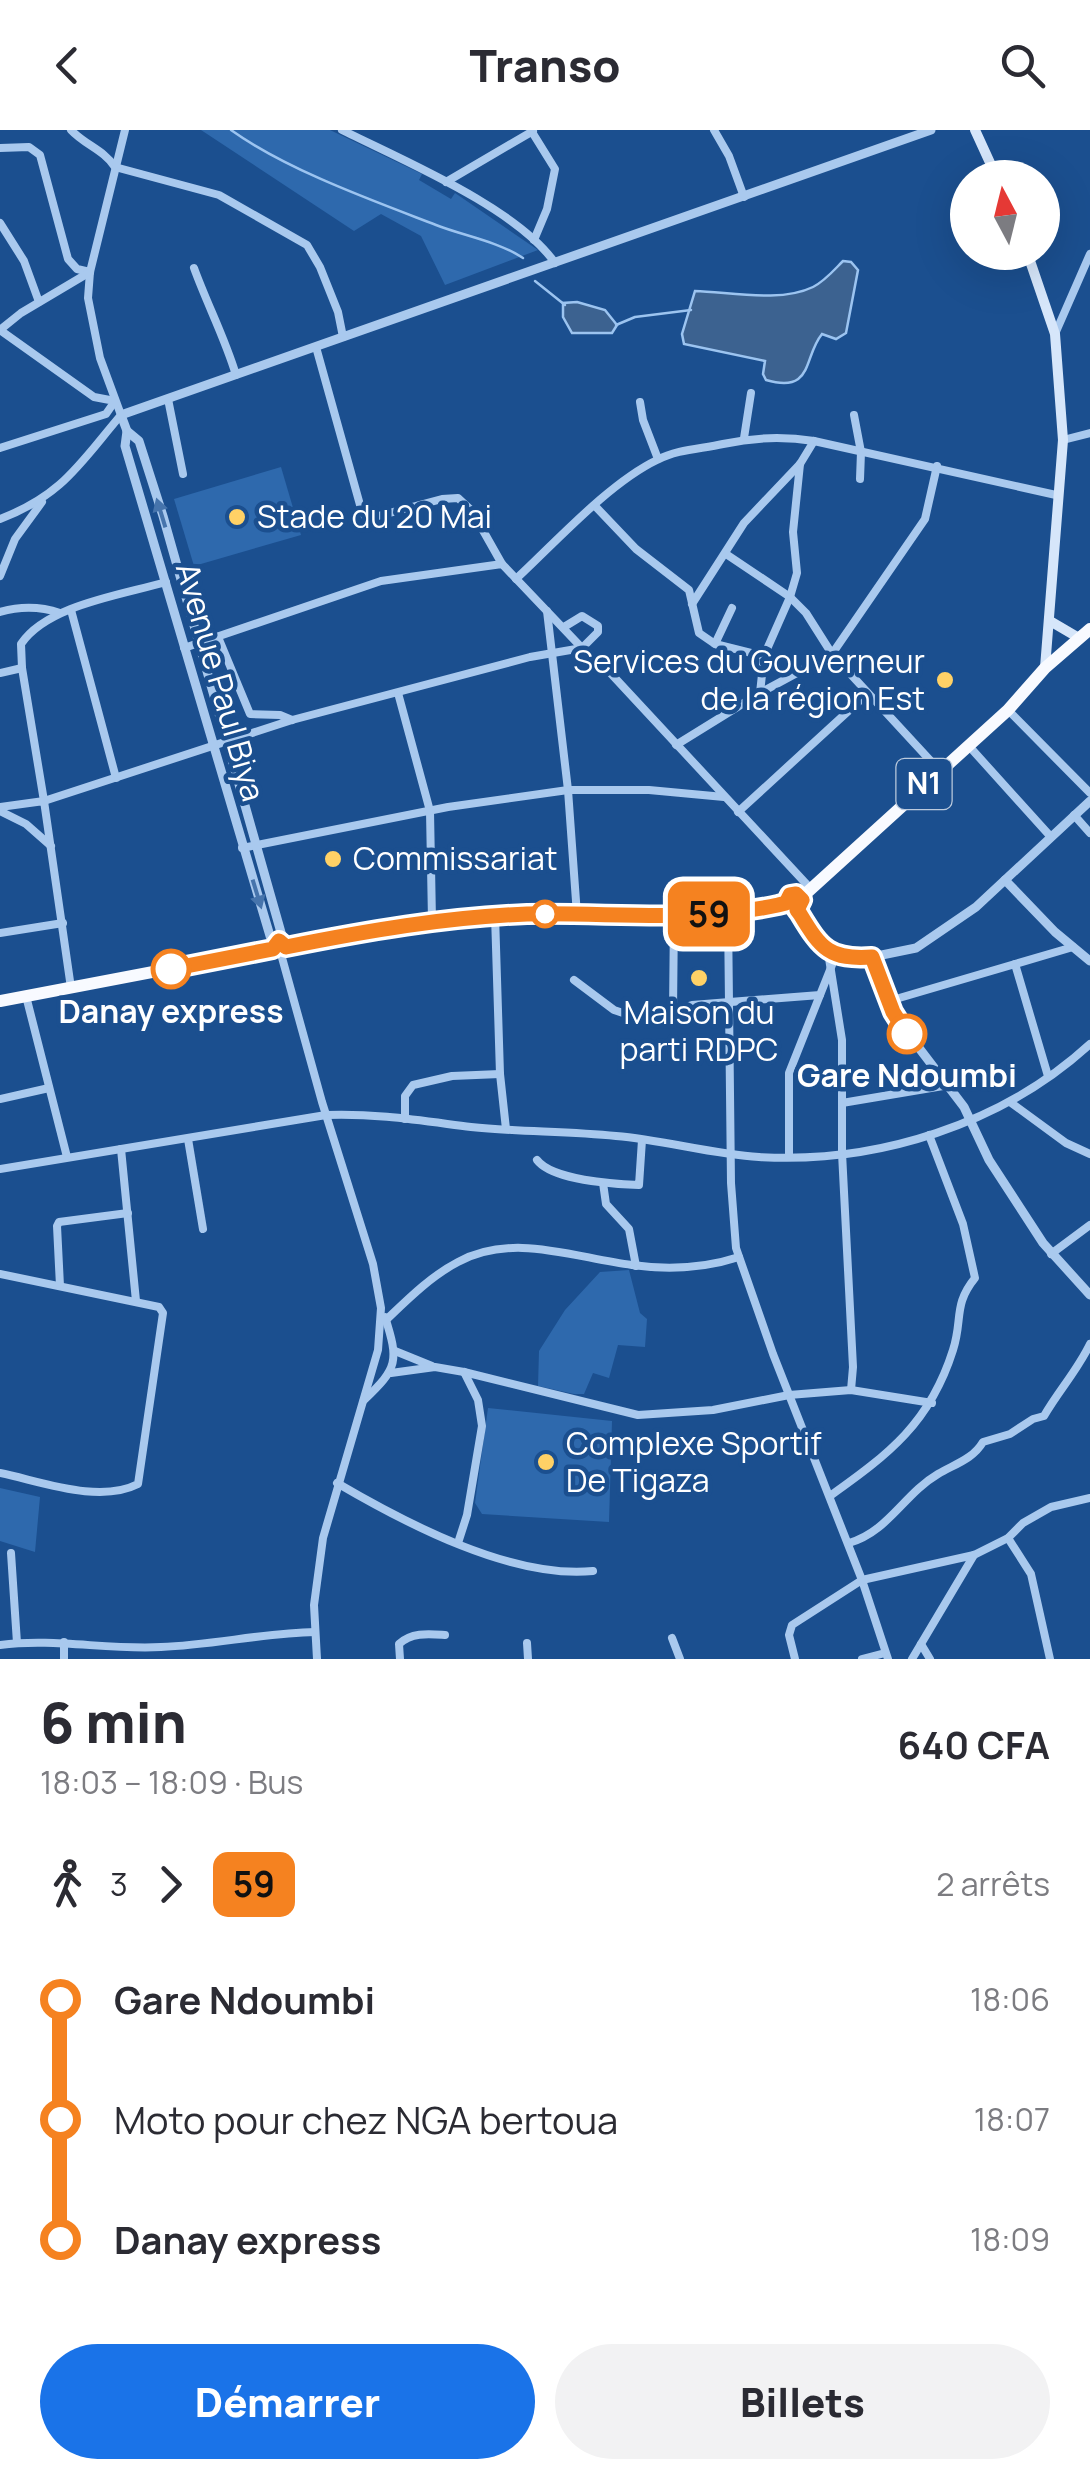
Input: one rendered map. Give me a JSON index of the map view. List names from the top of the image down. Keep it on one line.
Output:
{"streets":{"highway":["N1"],"street":["Avenue Paul Biya"]},"places":["Stade du 20 Mai","Services du Gouverneur de la région Est","Commissariat","Danay express","Maison du parti RDPC","Gare Ndoumbi","Complexe Sportif De Tigaza"],"lines":["bus line 59"],"north":"top","page":{"header":"Transo","on_map":"59","heading":["6 min","18:03 – 18:09 · Bus","640 CFA"],"legs":["3","59","2 arrêts"],"list":[{"name":"Gare Ndoumbi","value":"18:06"},{"name":"Moto pour chez NGA bertoua","value":"18:07"},{"name":"Danay express","value":"18:09"}],"buttons":["Démarrer","Billets"]}}
